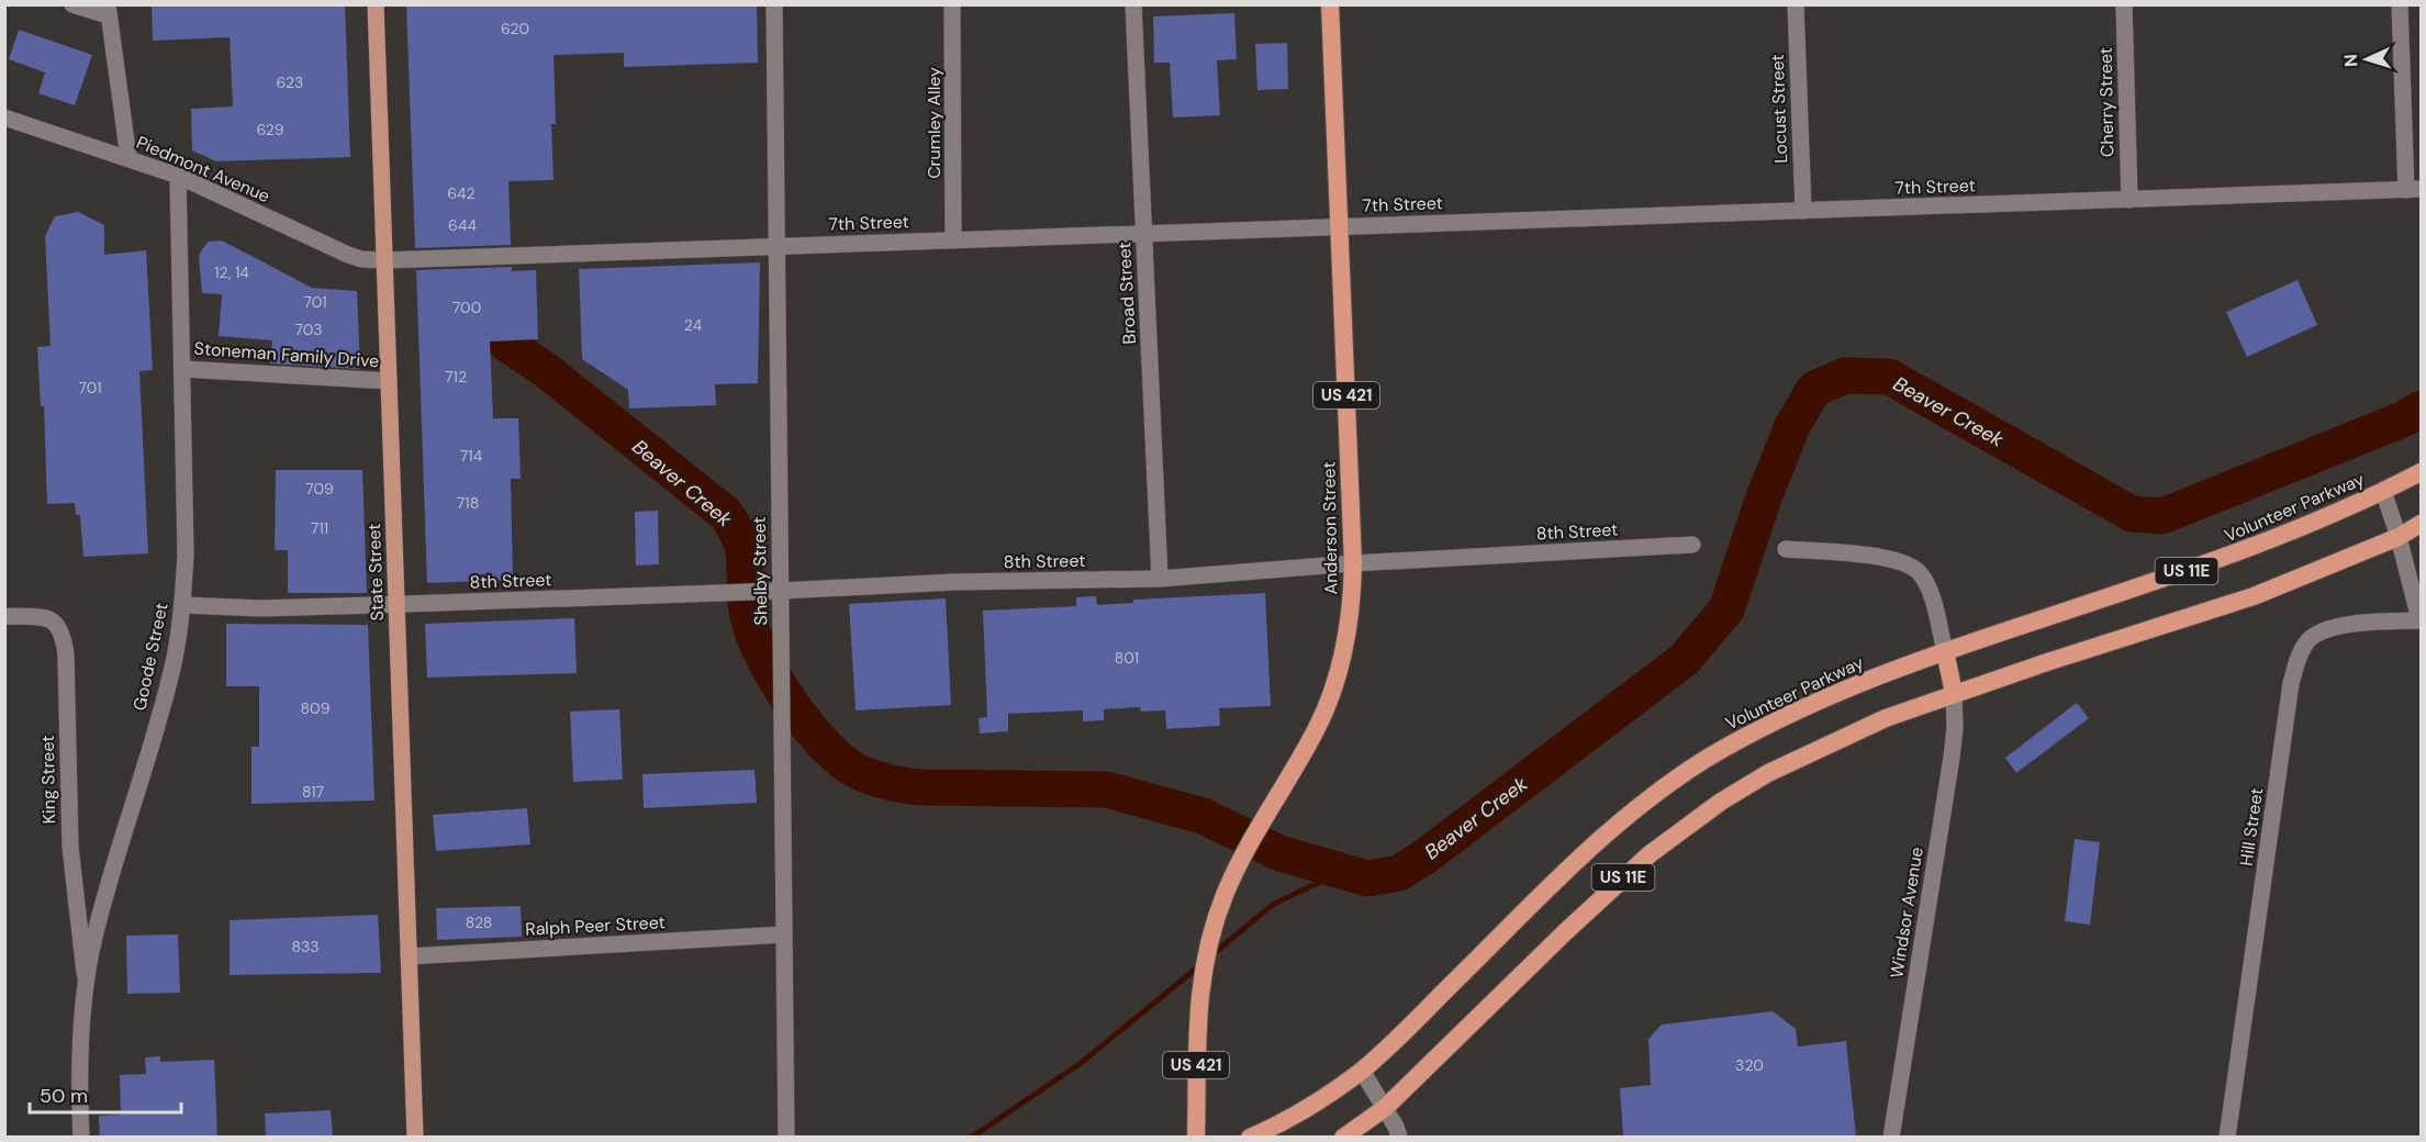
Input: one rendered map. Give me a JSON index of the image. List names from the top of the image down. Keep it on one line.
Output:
{"streets":{"highway":["US 421","Volunteer Parkway","Anderson Street","US 11E"],"main road":["State Street"],"street":["Cherry Street","Locust Street","Crumley Alley","Piedmont Avenue","7th Street","Broad Street","Stoneman Family Drive","8th Street","Shelby Street","Goode Street","King Street","Hill Street","Windsor Avenue","Ralph Peer Street"]},"crossings":[["Cherry Street","7th Street"],["Locust Street","7th Street"],["Crumley Alley","7th Street"],["Piedmont Avenue","7th Street"],["Piedmont Avenue","State Street"],["Piedmont Avenue","Goode Street"],["7th Street","Broad Street"],["7th Street","Anderson Street"],["7th Street","Shelby Street"],["7th Street","State Street"],["Broad Street","8th Street"],["Stoneman Family Drive","State Street"],["Stoneman Family Drive","Goode Street"],["Anderson Street","8th Street"],["8th Street","Shelby Street"],["8th Street","State Street"],["Shelby Street","Ralph Peer Street"],["US 11E","Windsor Avenue"],["State Street","Ralph Peer Street"],["Goode Street","King Street"]],"water":["Beaver Creek"],"house_numbers":["620","623","629","642","644","12, 14","701","700","24","703","712","701","714","709","718","711","801","809","817","828","833","320"],"scale_bar":"50 m","north":"left"}
